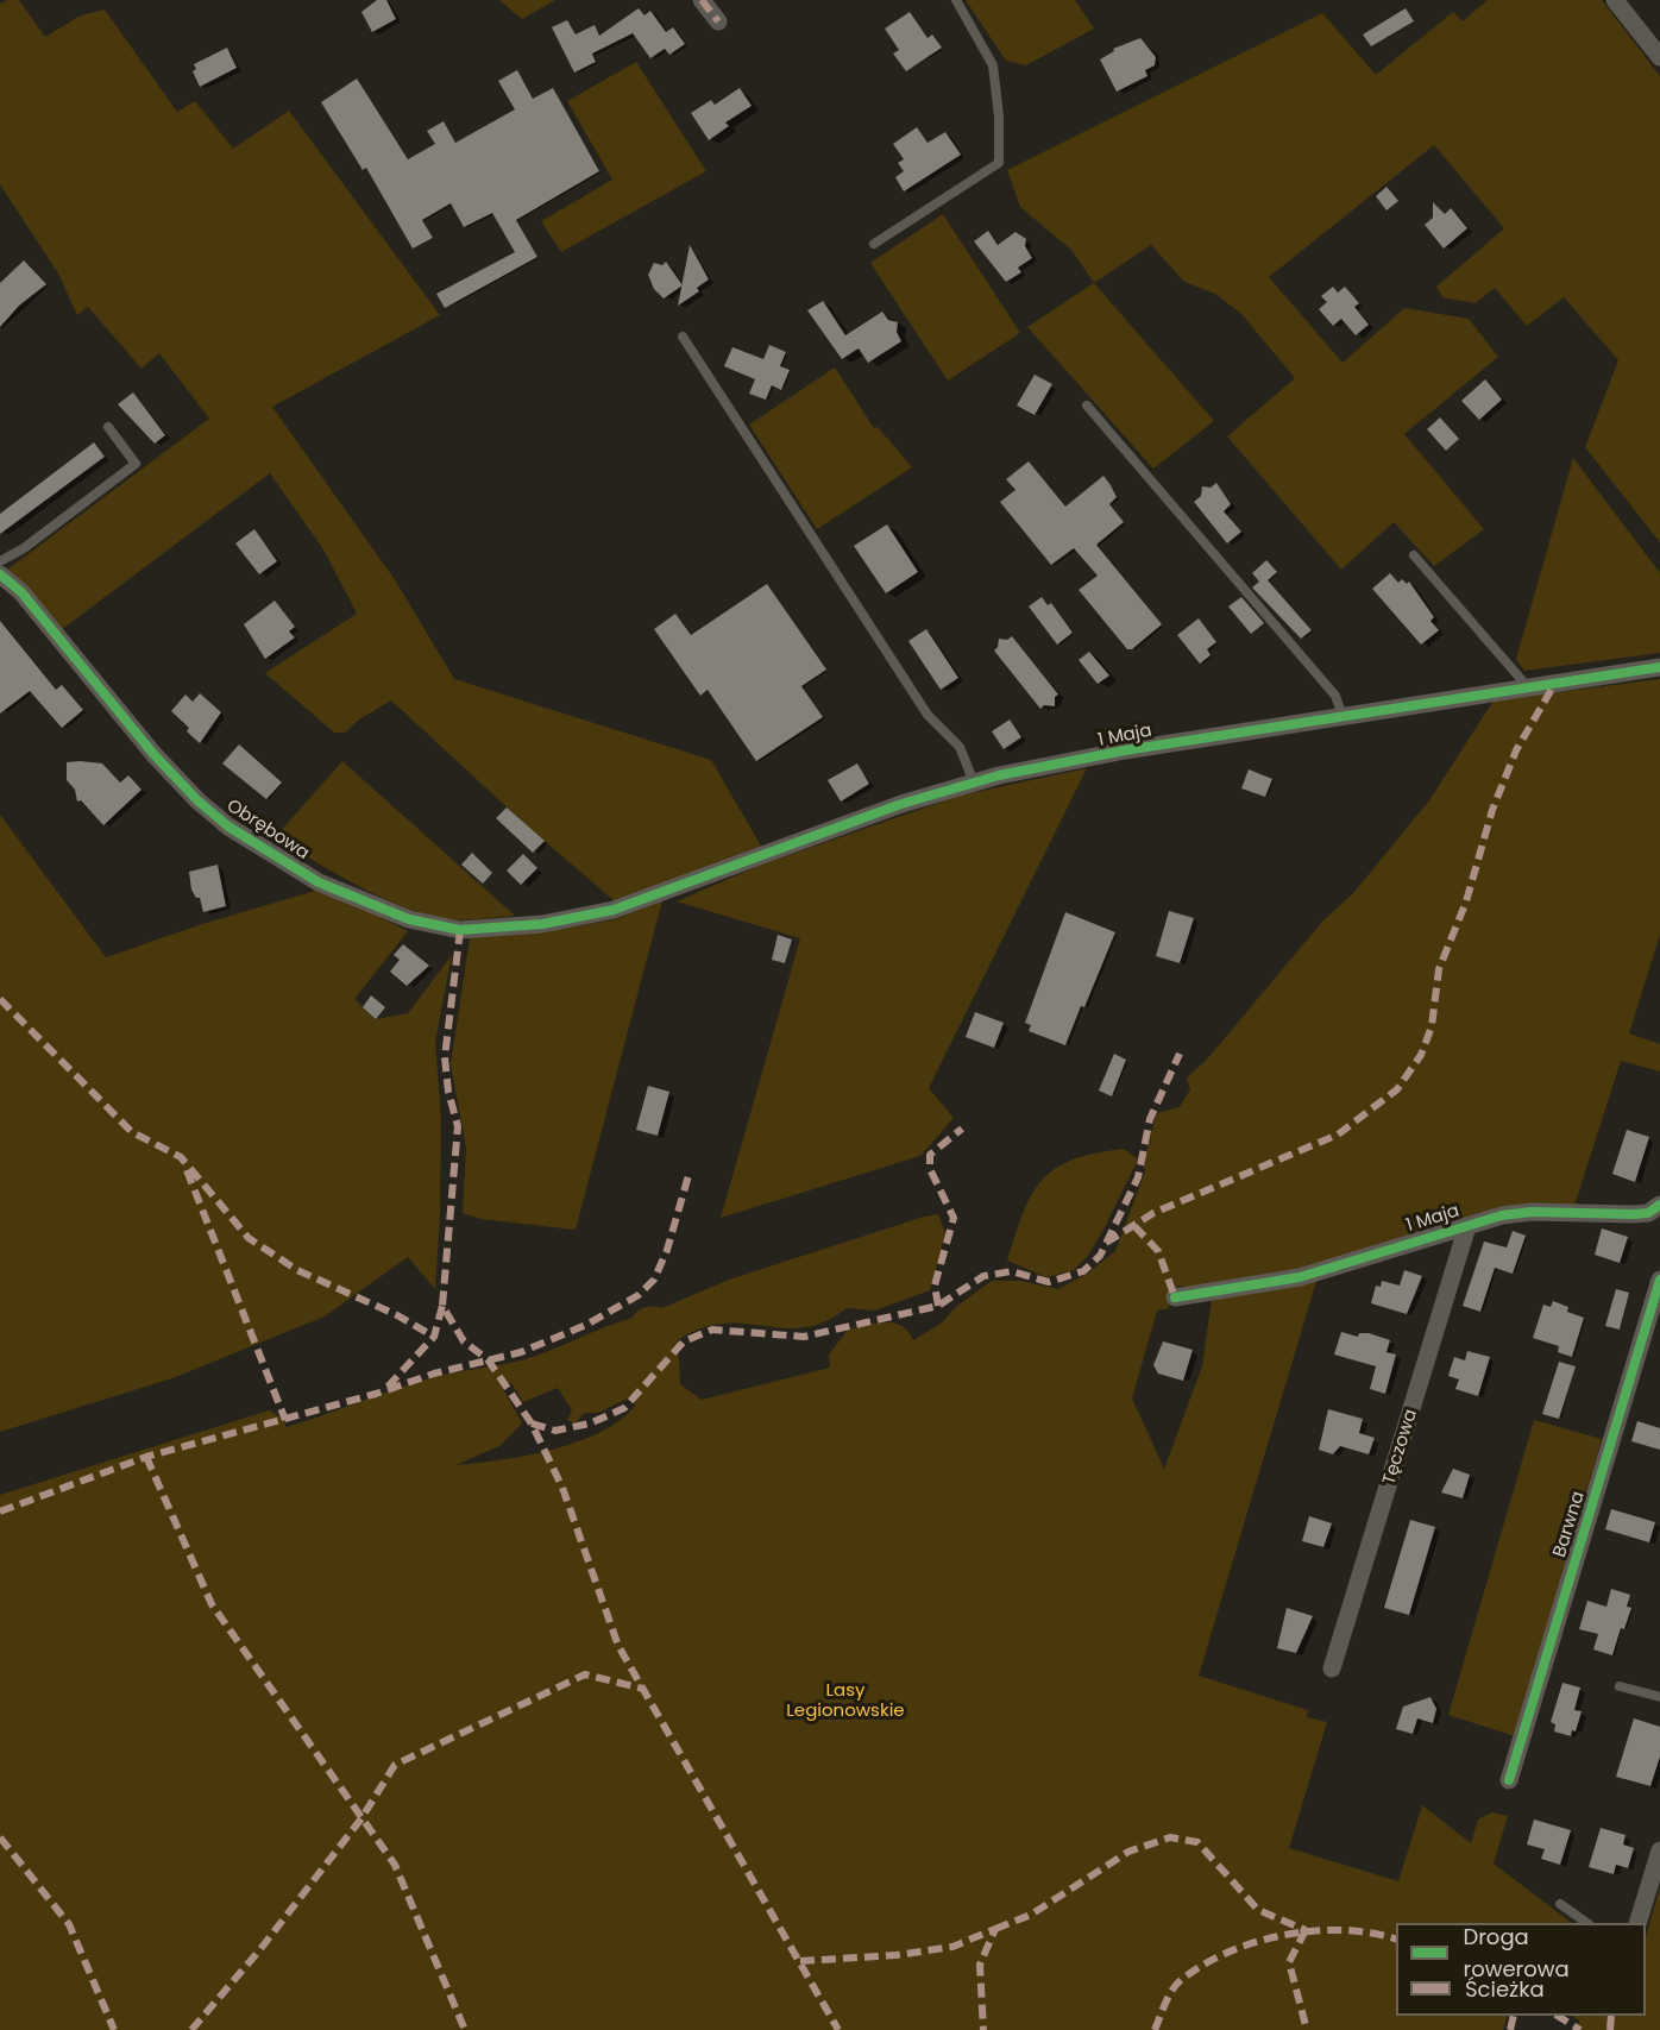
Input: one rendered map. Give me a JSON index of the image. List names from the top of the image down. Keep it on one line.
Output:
{"streets":{"street":["1 Maja","Obrębowa","Tęczowa","Barwna"]},"crossings":[["1 Maja","Obrębowa"],["1 Maja","Tęczowa"]],"parks":["Lasy Legionowskie"],"legend":["Droga rowerowa","Ścieżka"]}
